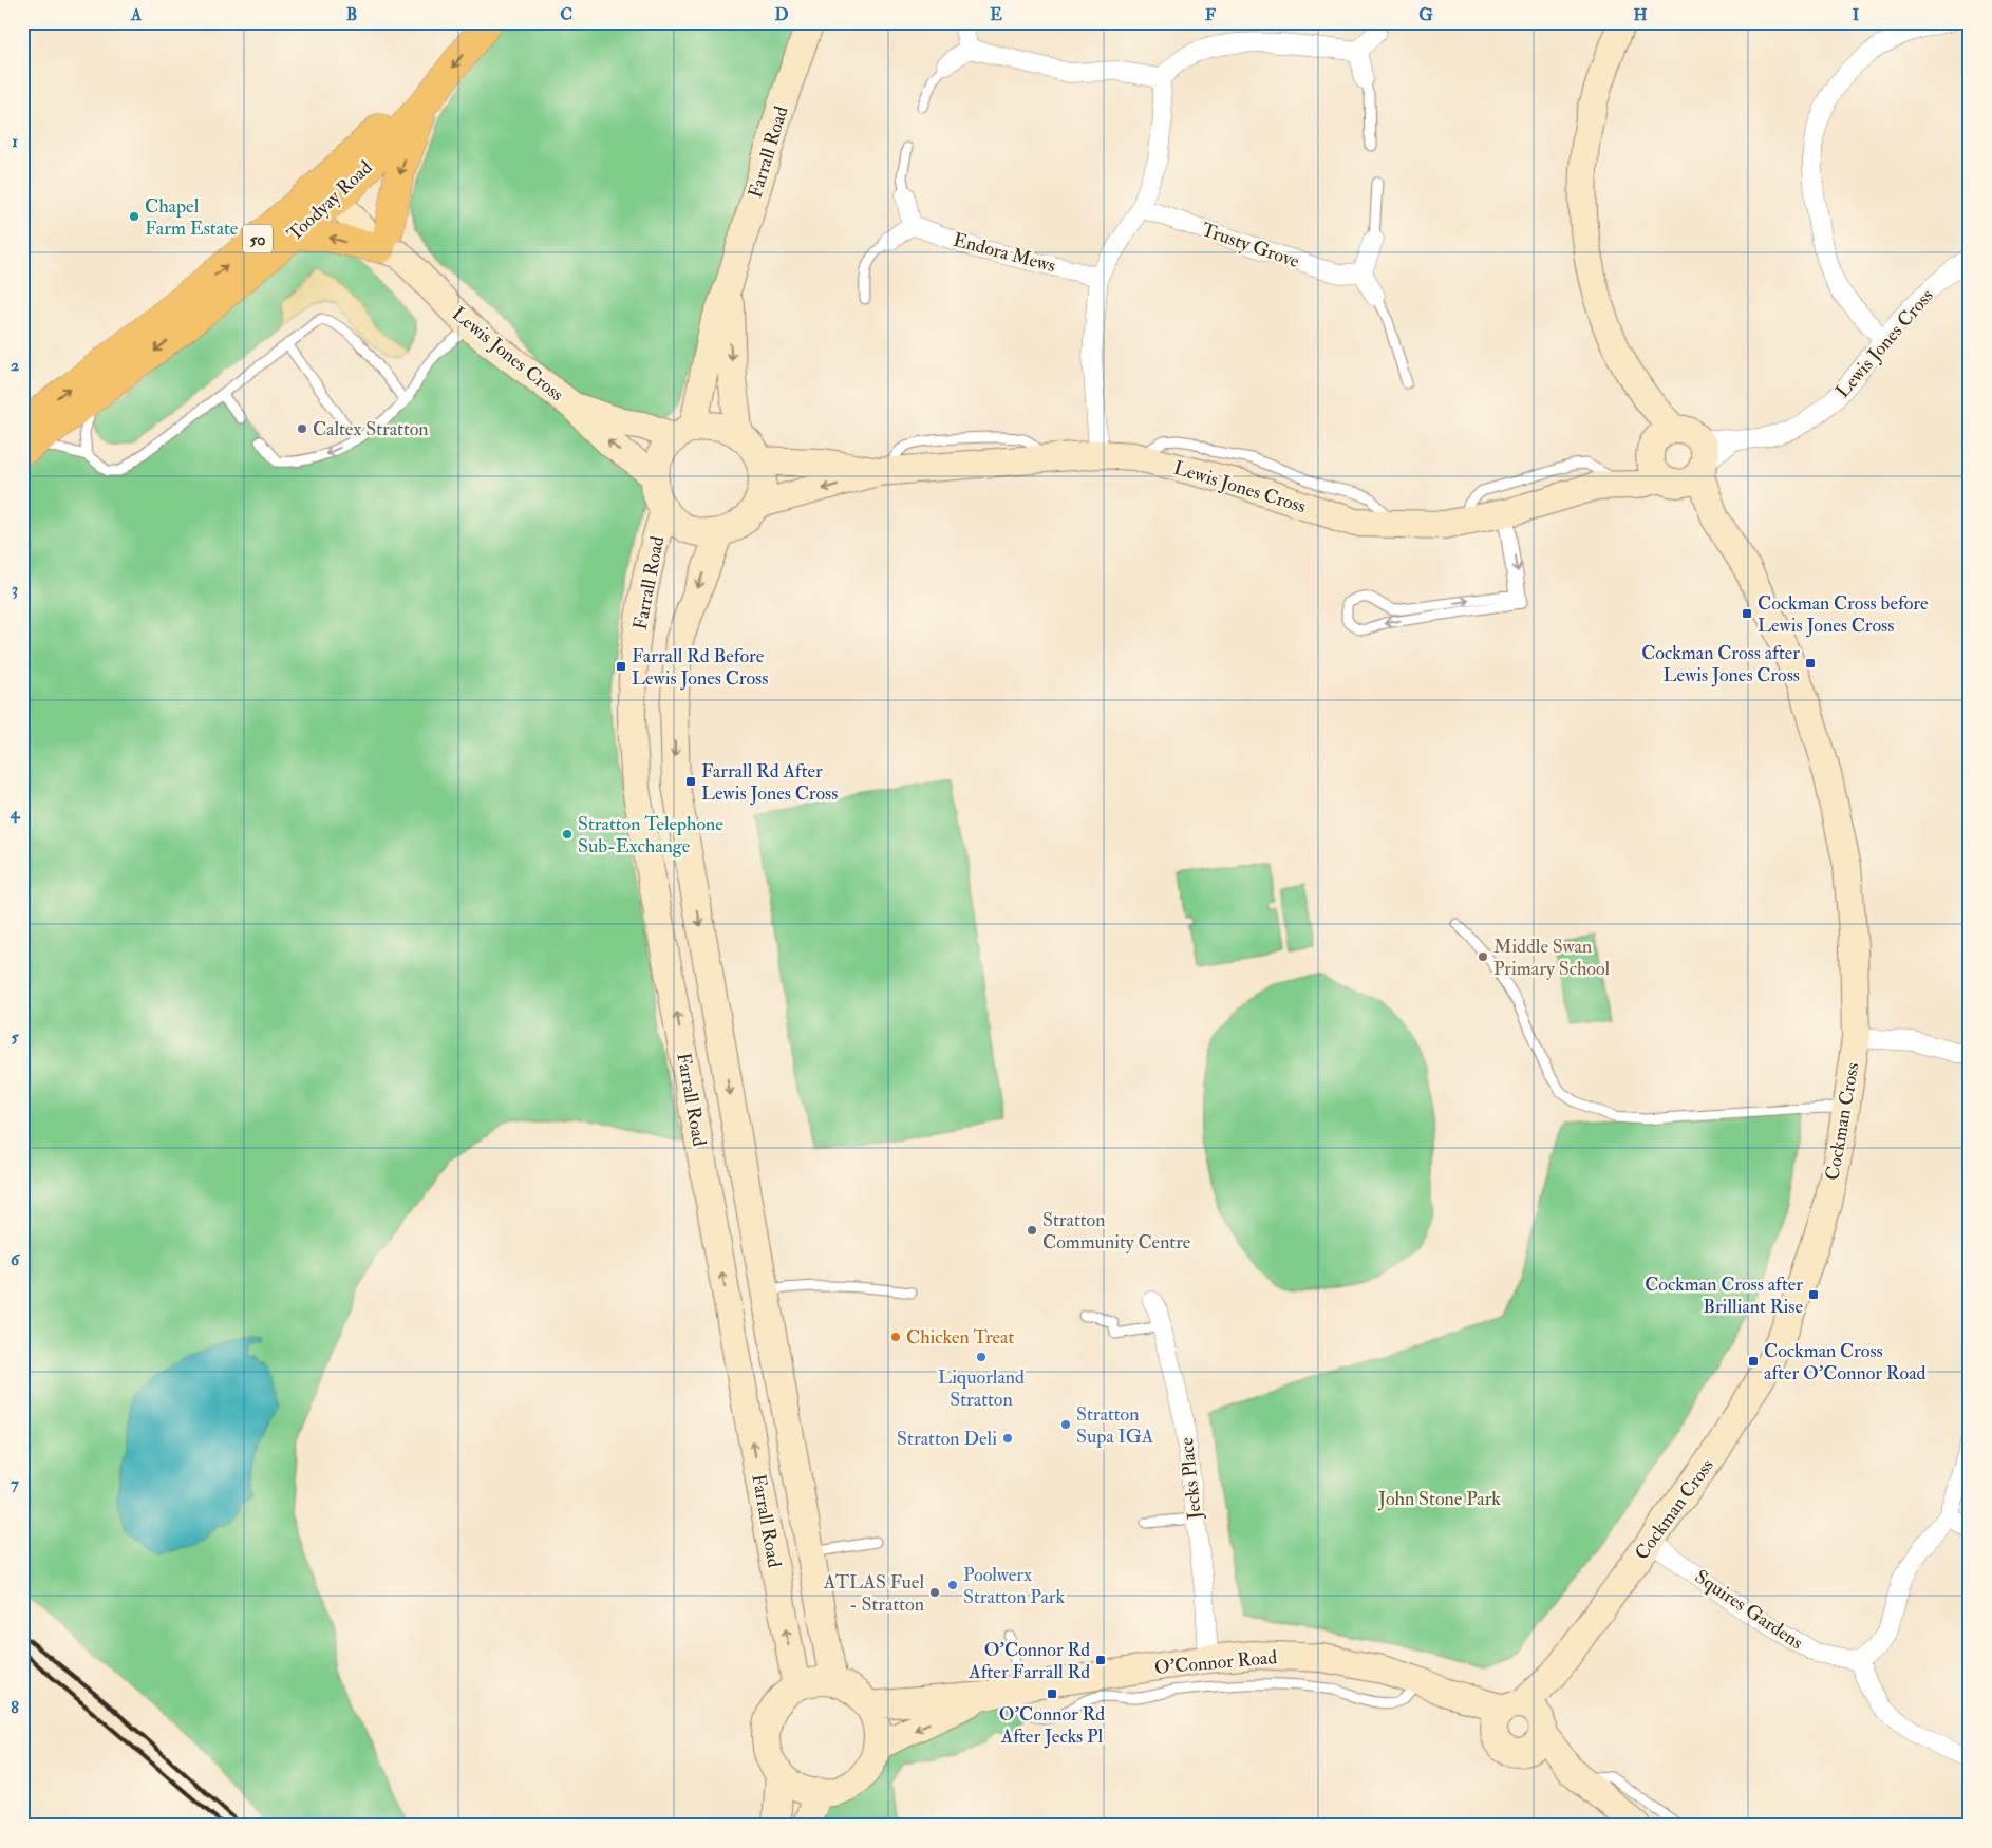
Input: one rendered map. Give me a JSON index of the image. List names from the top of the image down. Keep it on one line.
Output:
{"streets":{"main road":["Farrall Road","Toodyay Road","50","Lewis Jones Cross","Cockman Cross","O'Connor Road"],"street":["Trusty Grove","Endora Mews","Jecks Place","Squires Gardens"]},"crossings":[["Farrall Road","Lewis Jones Cross"],["Farrall Road","O'Connor Road"],["Toodyay Road","Lewis Jones Cross"],["Lewis Jones Cross","Cockman Cross"],["Cockman Cross","Squires Gardens"],["Cockman Cross","O'Connor Road"],["Jecks Place","O'Connor Road"]],"parks":["John Stone Park"],"places":{"other":["Chapel Farm Estate","Caltex Stratton","Stratton Telephone Sub-Exchange","Middle Swan Primary School","Stratton Community Centre","Chicken Treat","Liquorland Stratton","Stratton Supa IGA","Stratton Deli","Poolwerx Stratton Park","ATLAS Fuel - Stratton"],"transit":["Cockman Cross before Lewis Jones Cross","Cockman Cross after Lewis Jones Cross","Farrall Rd Before Lewis Jones Cross","Farrall Rd After Lewis Jones Cross","Cockman Cross after Brilliant Rise","Cockman Cross after O'Connor Road","O'Connor Rd After Farrall Rd","O'Connor Rd After Jecks Pl"]},"grid":{"columns":["A","B","C","D","E","F","G","H","I"],"rows":["1","2","3","4","5","6","7","8"]}}
